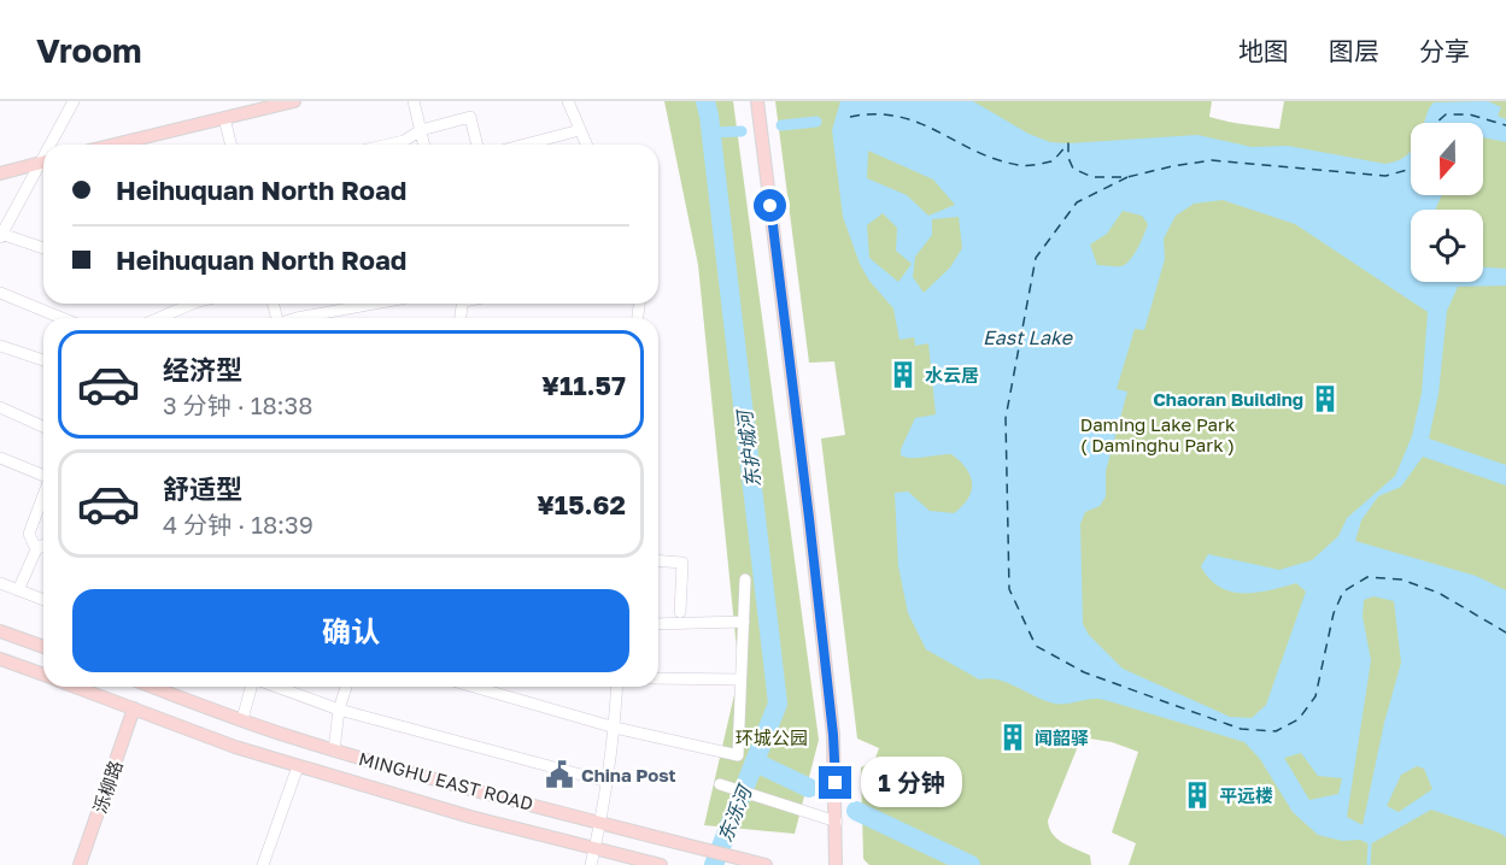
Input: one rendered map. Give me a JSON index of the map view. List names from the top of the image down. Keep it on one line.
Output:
{"streets":{"main road":["MINGHU EAST ROAD","泺柳路"]},"crossings":[["MINGHU EAST ROAD","泺柳路"]],"water":["East Lake","东护城河","东泺河"],"parks":["Daming Lake Park ( Daminghu Park )","环城公园"],"places":{"building":["水云居","Chaoran Building","闻韶驿","平远楼"],"public building":["China Post"]},"north":"bottom","page":{"header":"Vroom","nav":["地图","图层","分享"],"banner":["Heihuquan North Road","Heihuquan North Road"],"list":[{"name":"经济型","note":"3 分钟 · 18:38","value":"¥11.57"},{"name":"舒适型","note":"4 分钟 · 18:39","value":"¥15.62"}],"buttons":"确认","bubble":"1 分钟"}}
